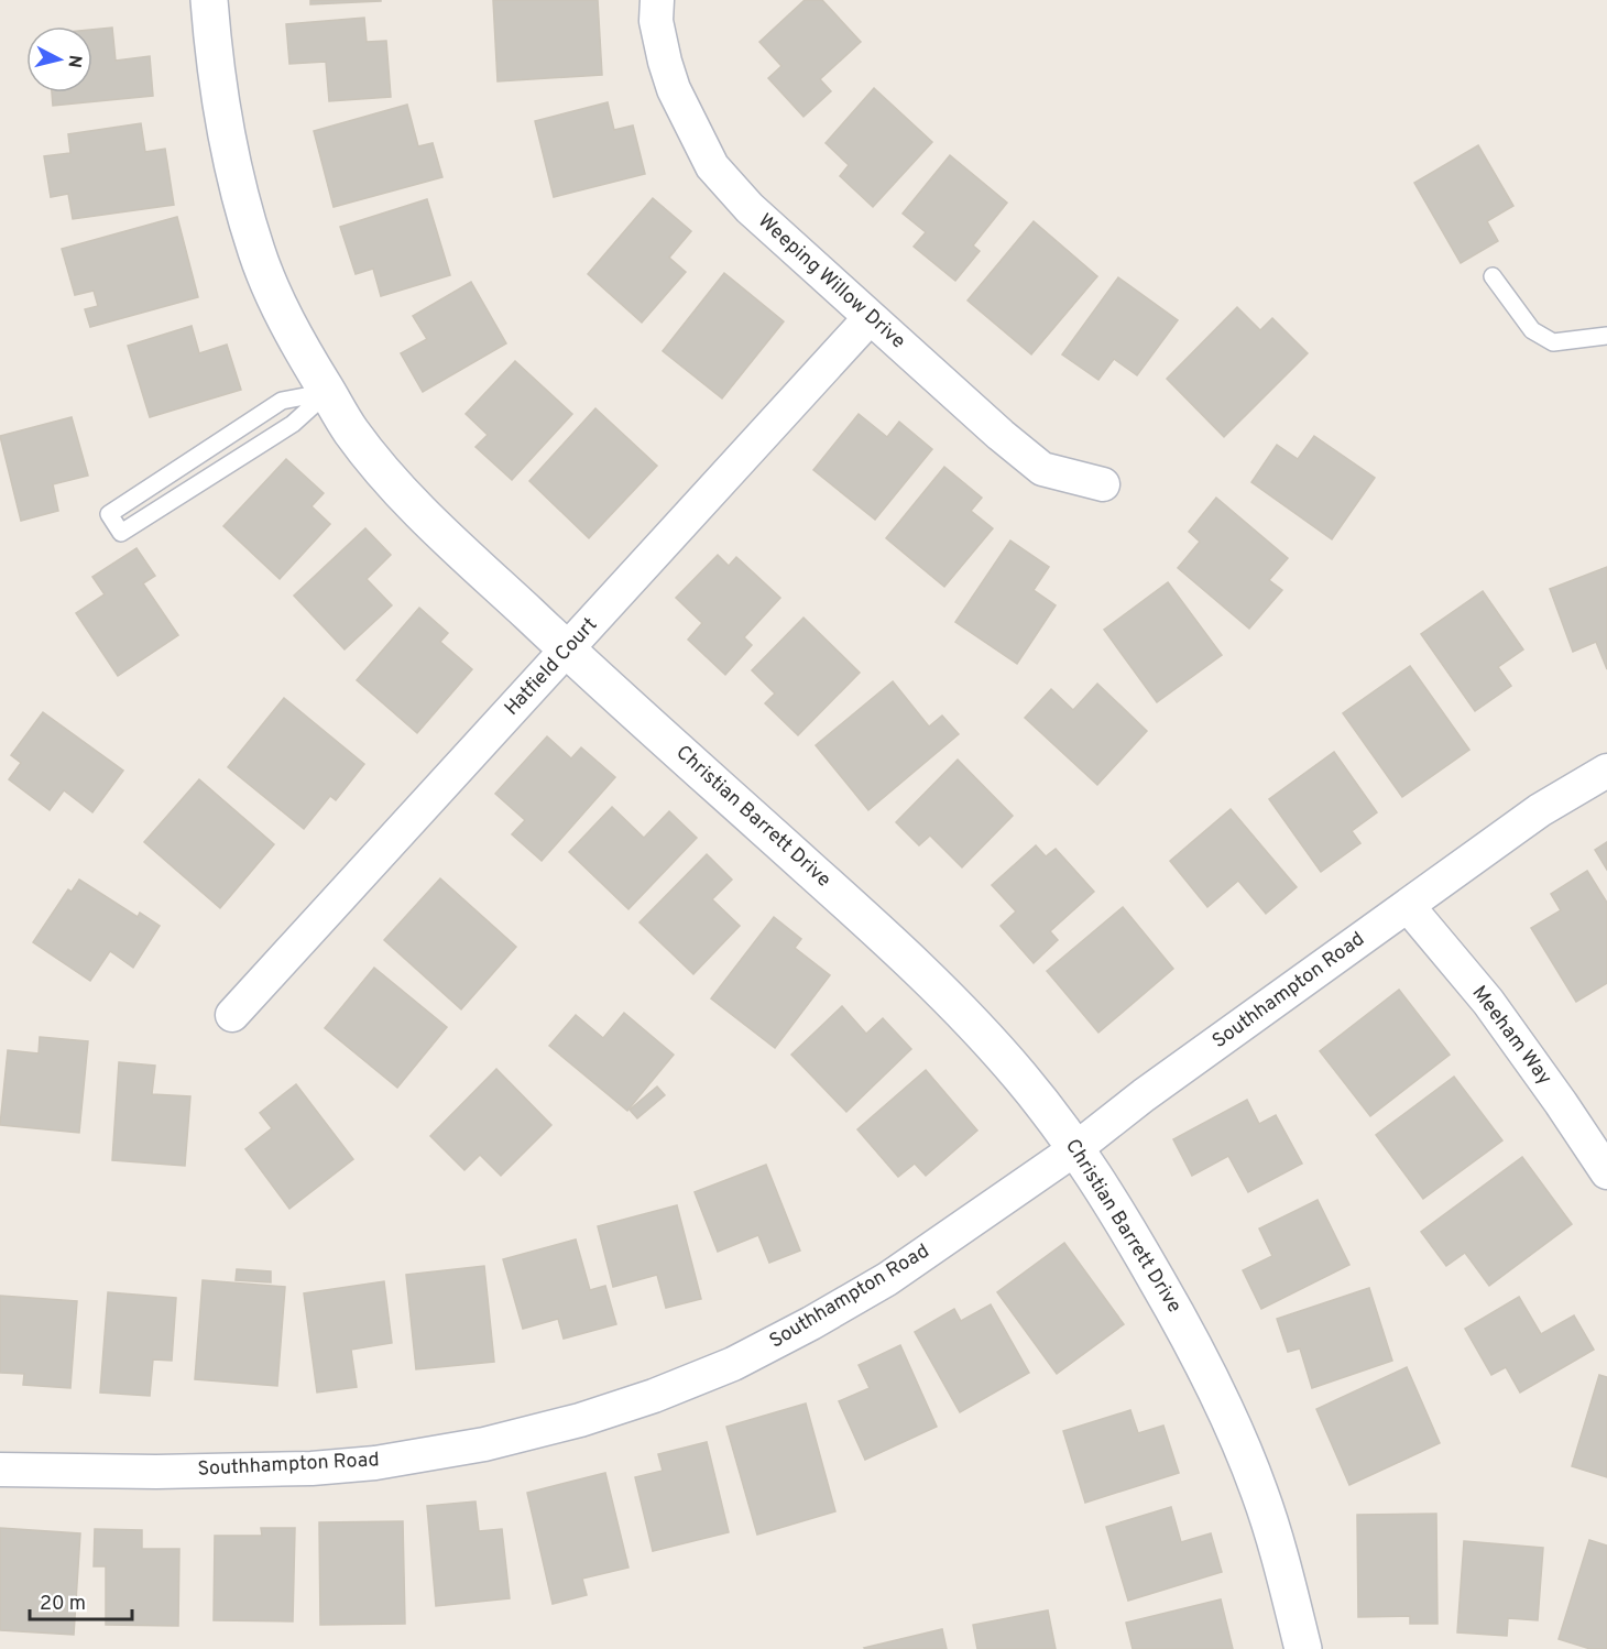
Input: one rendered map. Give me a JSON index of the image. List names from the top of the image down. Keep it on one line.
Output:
{"streets":{"street":["Weeping Willow Drive","Hatfield Court","Christian Barrett Drive","Southhampton Road","Meeham Way"]},"crossings":[["Weeping Willow Drive","Hatfield Court"],["Hatfield Court","Christian Barrett Drive"],["Christian Barrett Drive","Southhampton Road"],["Southhampton Road","Meeham Way"]],"scale_bar":"20 m","north":"right"}
